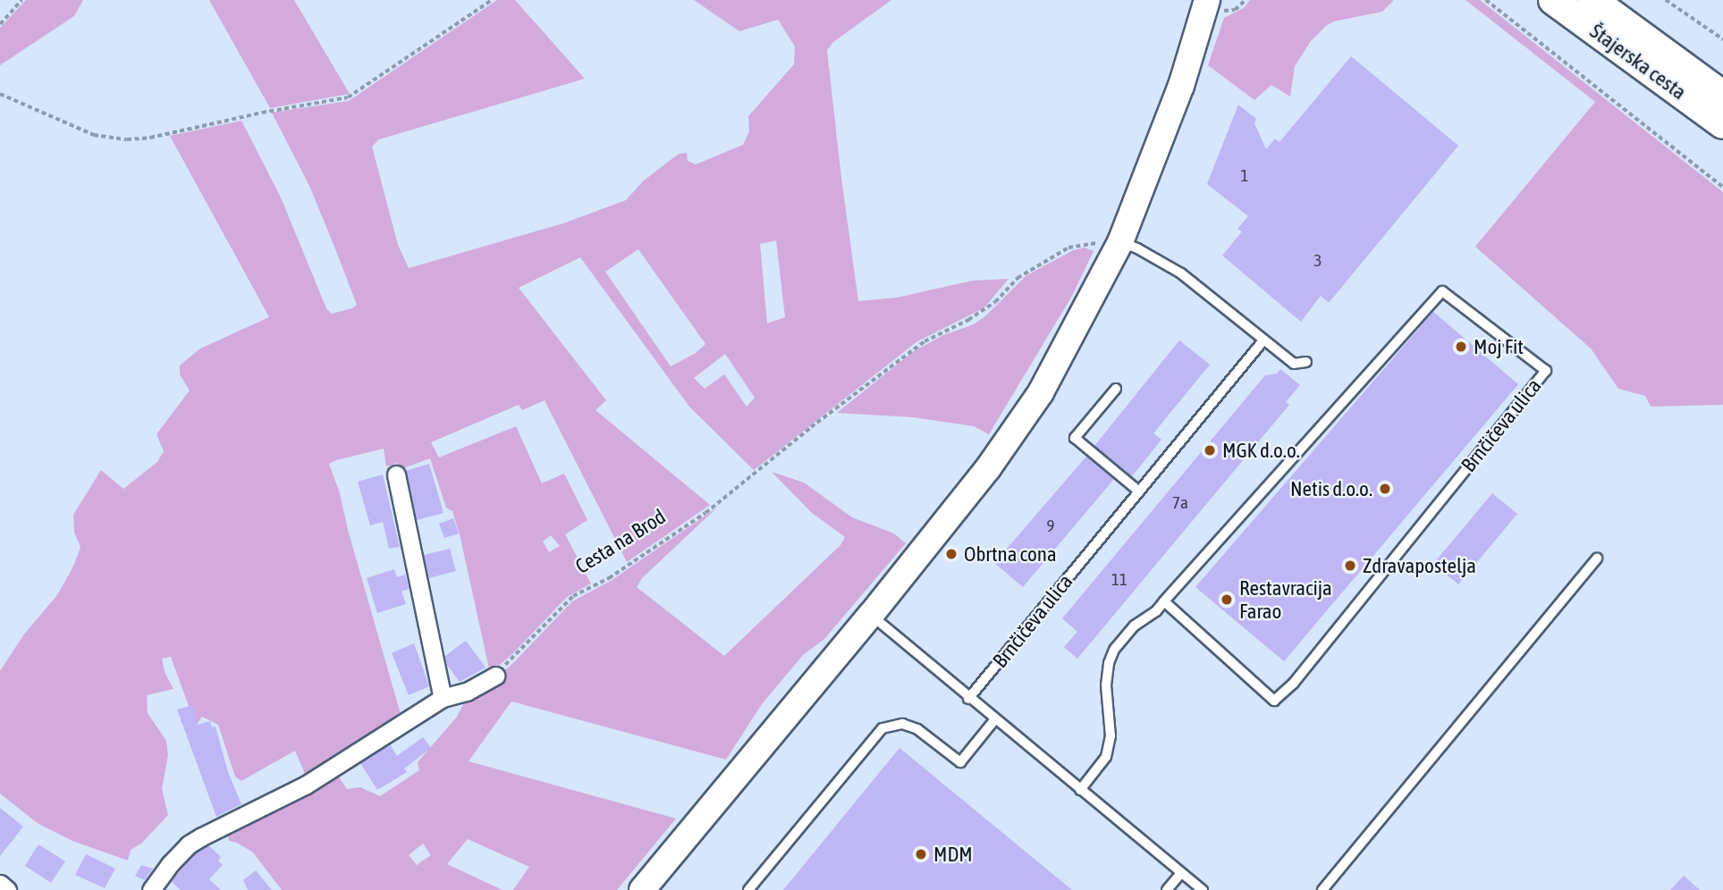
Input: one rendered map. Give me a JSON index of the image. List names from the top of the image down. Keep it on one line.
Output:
{"streets":{"main road":["Štajerska cesta"],"lane":["Brnčičeva ulica"],"path":["Cesta na Brod"]},"places":["Moj Fit","MGK d.o.o.","Netis d.o.o.","Obrtna cona","Zdravapostelja","Restavracija Farao","MDM"],"house_numbers":["1","3","7a","9","11"]}
